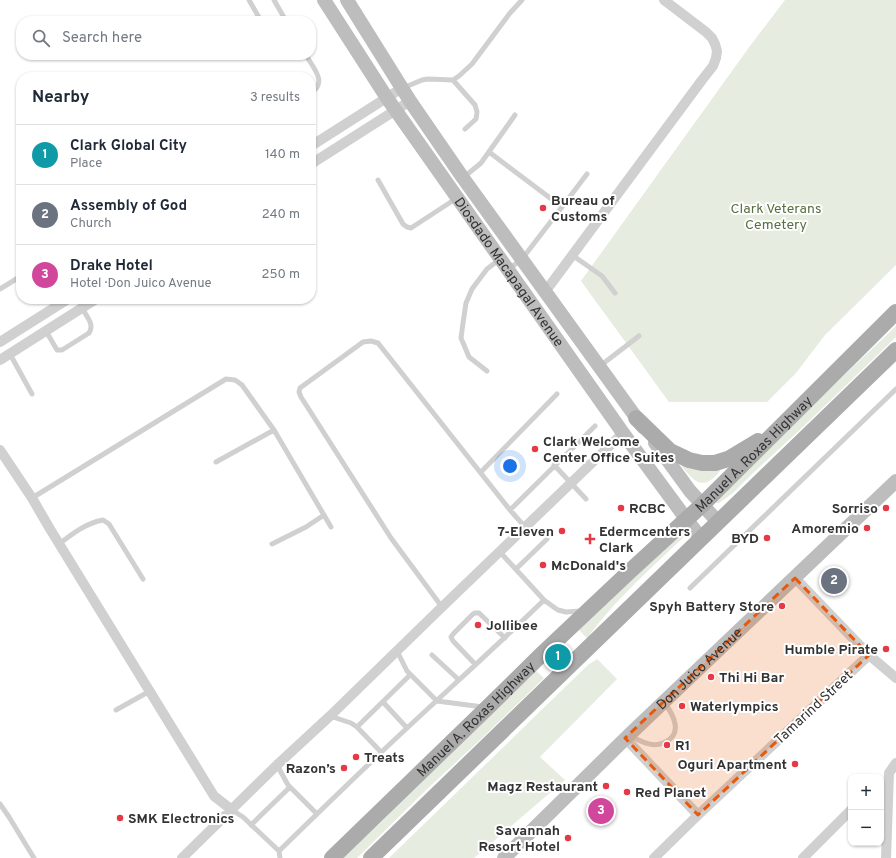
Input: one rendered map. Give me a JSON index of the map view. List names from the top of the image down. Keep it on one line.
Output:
{"streets":{"main road":["Diosdado Macapagal Avenue","Manuel A. Roxas Highway","Don Juico Avenue"],"street":["Tamarind Street"]},"crossings":[["Diosdado Macapagal Avenue","Manuel A. Roxas Highway"]],"parks":["Clark Veterans Cemetery"],"places":{"other":["Bureau of Customs","Clark Welcome Center Office Suites","RCBC","Sorriso","Amoremio","7-Eleven","BYD","McDonald's","Spyh Battery Store","Jollibee","Humble Pirate","Thi Hi Bar","Waterlympics","R1","Treats","Oguri Apartment","Razon’s","Magz Restaurant","Red Planet","SMK Electronics","Savannah Resort Hotel"],"health":["Edermcenters Clark"]},"page":{"search":"Search here","heading":["Nearby","3 results"],"list":[{"mark":"1","name":"Clark Global City","note":"Place","value":"140 m"},{"mark":"2","name":"Assembly of God","note":"Church","value":"240 m"},{"mark":"3","name":"Drake Hotel","note":"Hotel · Don Juico Avenue","value":"250 m"}],"pins":["2","1","3"],"map_buttons":["+","−"]}}
